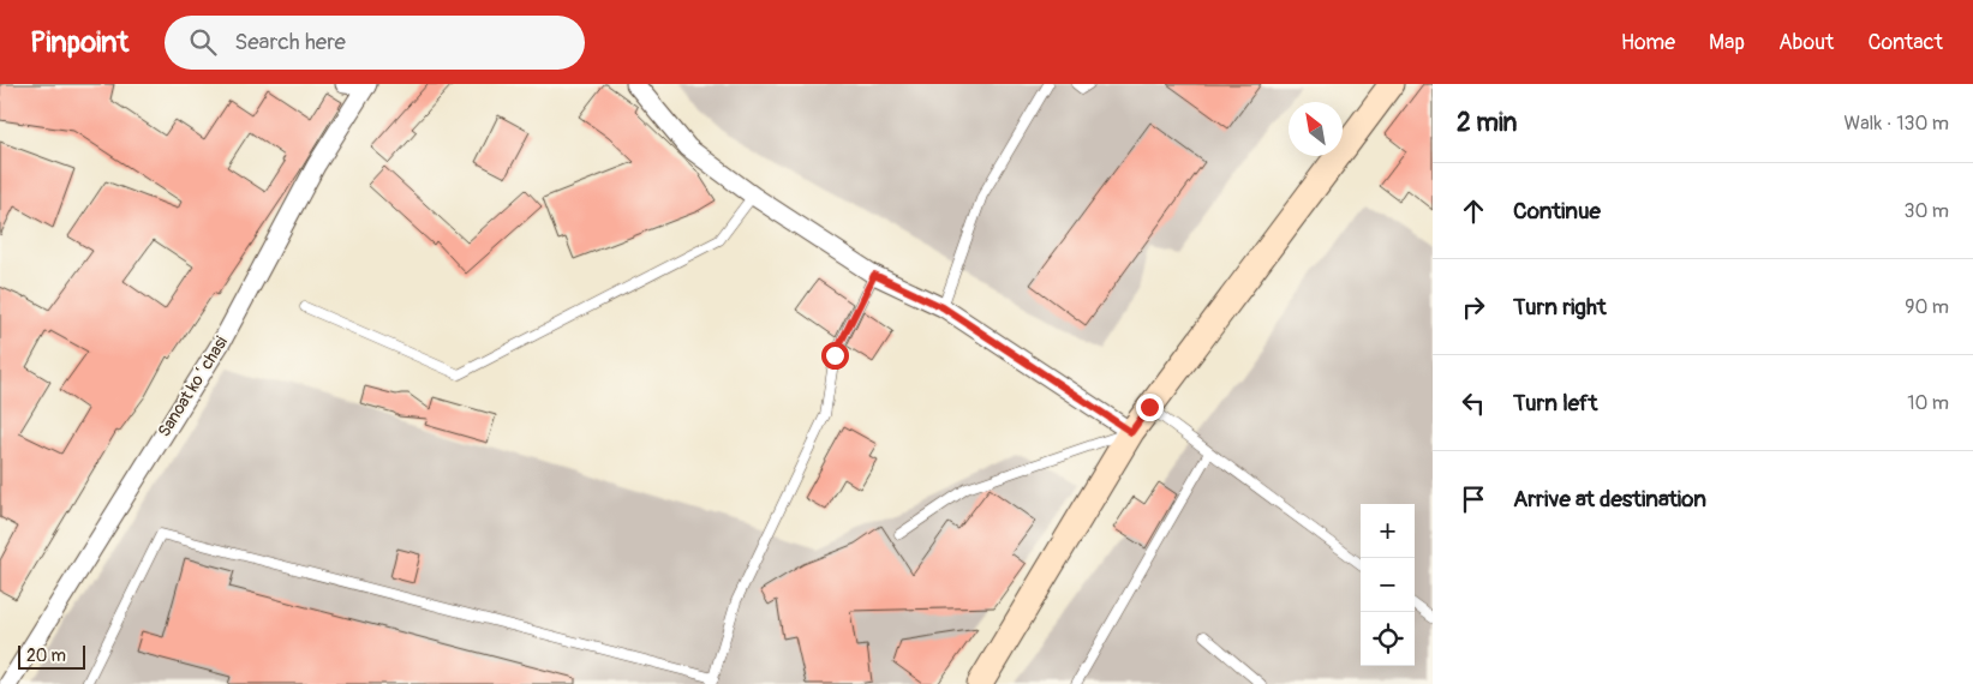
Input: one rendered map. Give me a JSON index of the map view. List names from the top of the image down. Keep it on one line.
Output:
{"streets":{"street":["Sanoat koʻchasi"]},"scale_bar":"20 m","north":"top left","page":{"header":"Pinpoint","search":"Search here","nav":["Home","Map","About","Contact"],"heading":["2 min","Walk · 130 m"],"list":[["Continue","30 m"],["Turn right","90 m"],["Turn left","10 m"],"Arrive at destination"],"map_buttons":["+","−"],"scale":"20 m"}}
